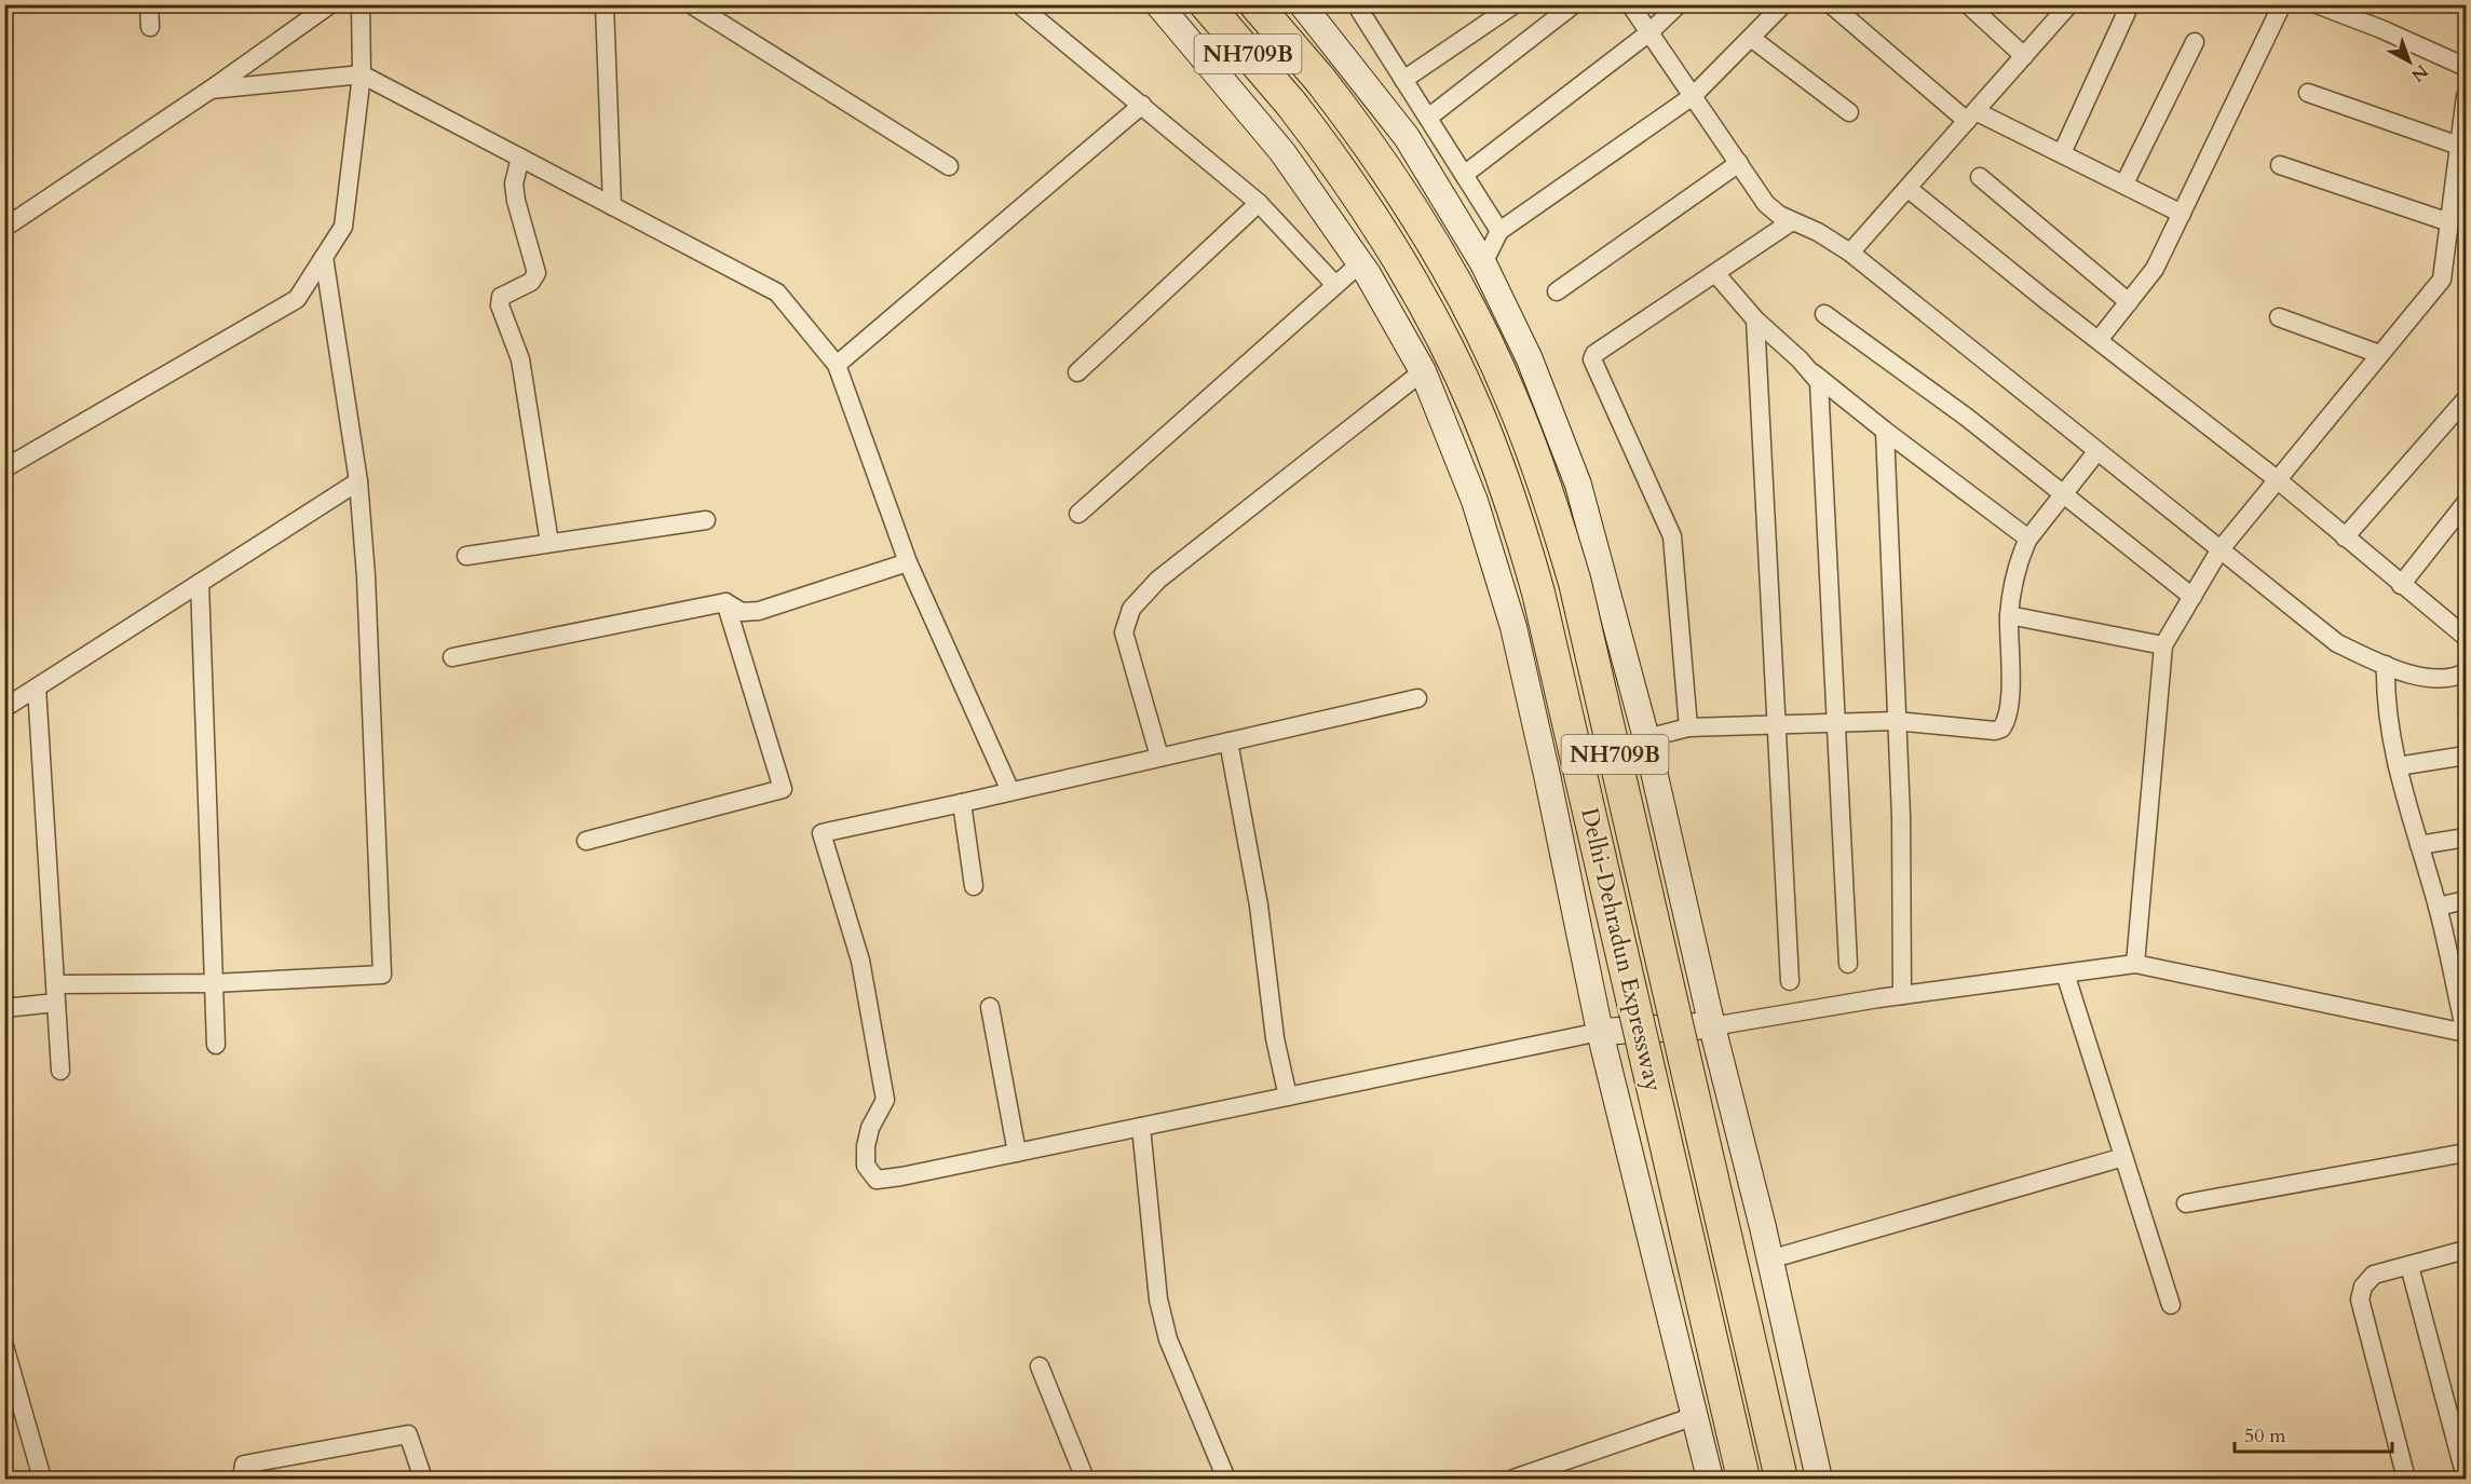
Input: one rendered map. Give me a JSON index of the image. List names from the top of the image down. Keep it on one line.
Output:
{"streets":{"highway":["NH709B","Delhi-Dehradun Expressway"]},"scale_bar":"50 m","north":"bottom right"}
